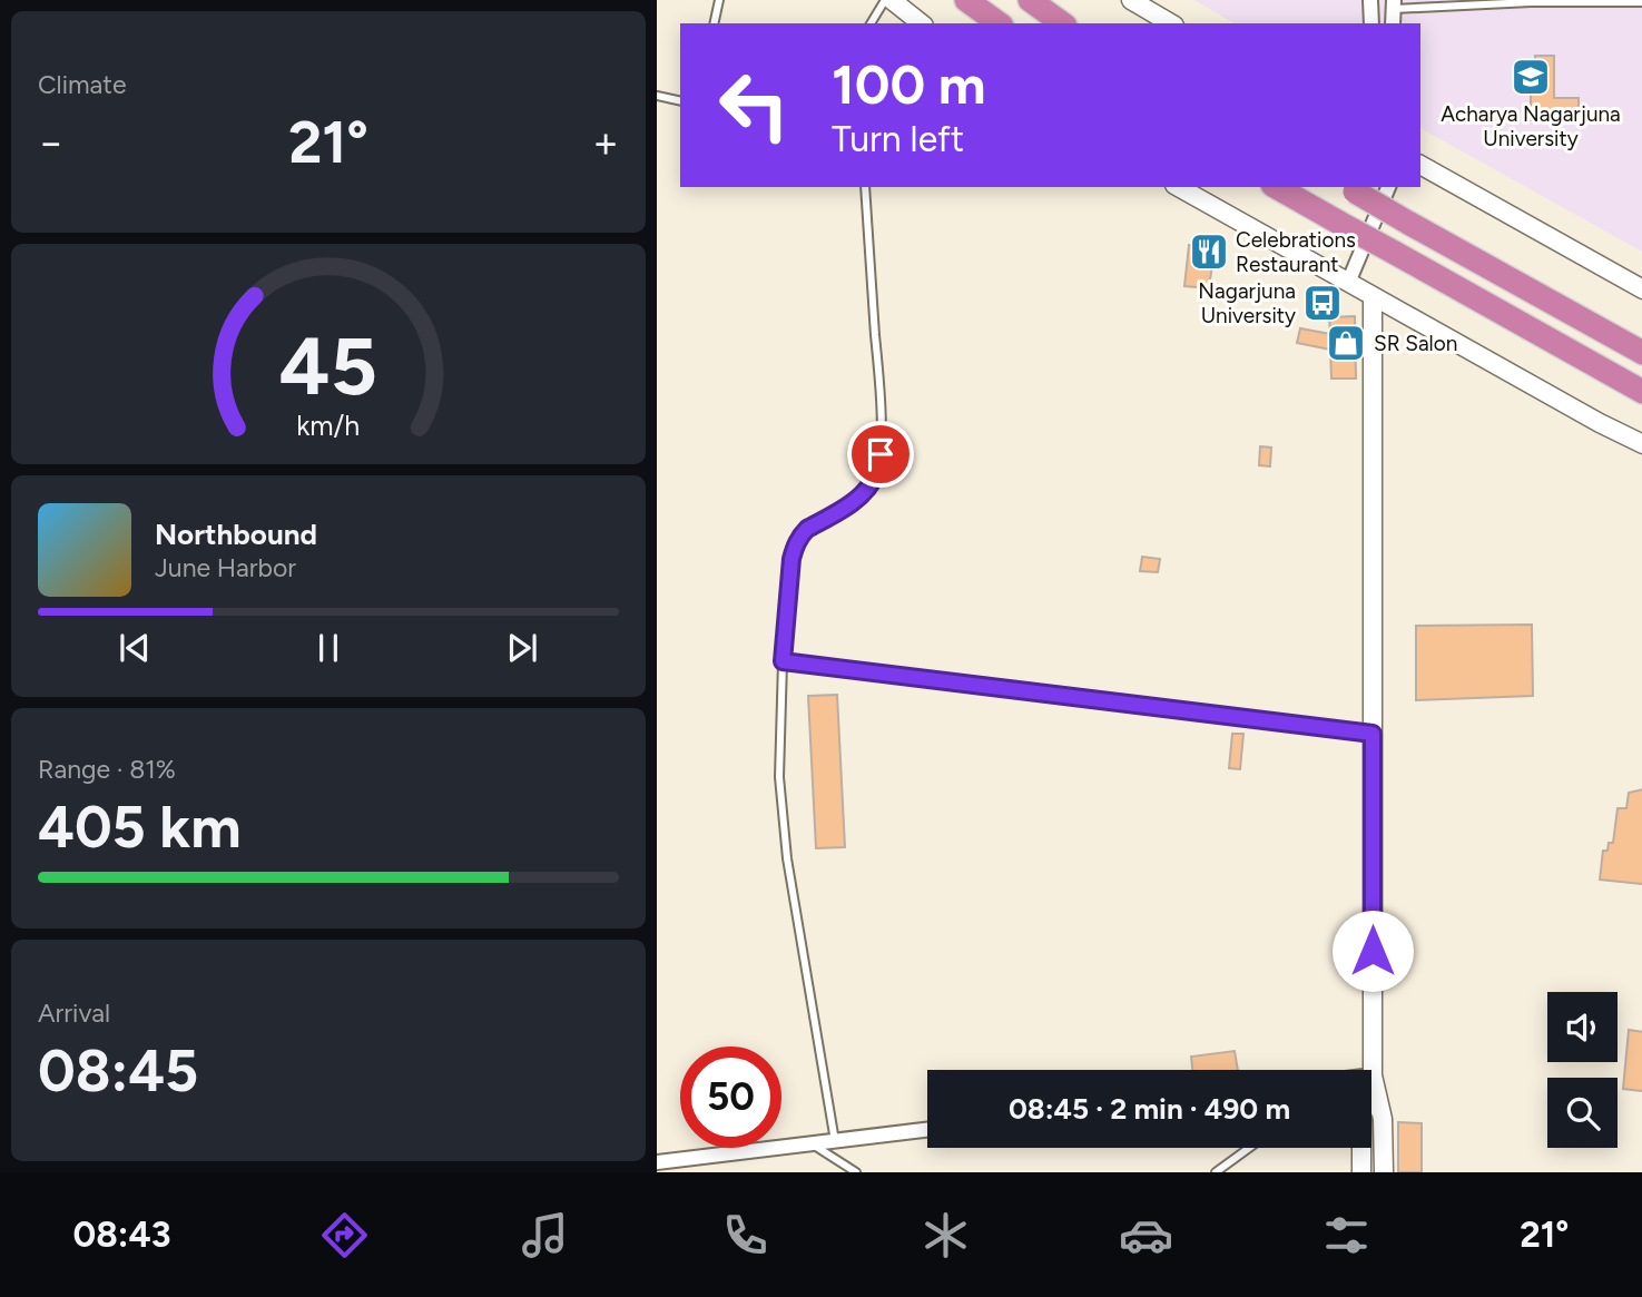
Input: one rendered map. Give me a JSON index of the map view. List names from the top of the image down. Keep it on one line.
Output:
{"places":{"school or university":["Acharya Nagarjuna University"],"restaurant":["Celebrations Restaurant"],"bus stop":["Nagarjuna University"],"shop":["SR Salon"]},"page":{"tile":["Climate",["Range · 81%","405 km"],["Arrival","08:45"]],"turn":["100 m","Turn left"],"heat":["−","21°","+"],"song":["Northbound","June Harbor"],"limit":"50","trip":"08:45 · 2 min · 490 m","tabs":["08:43","21°"],"gauge":["45","km/h"]}}
